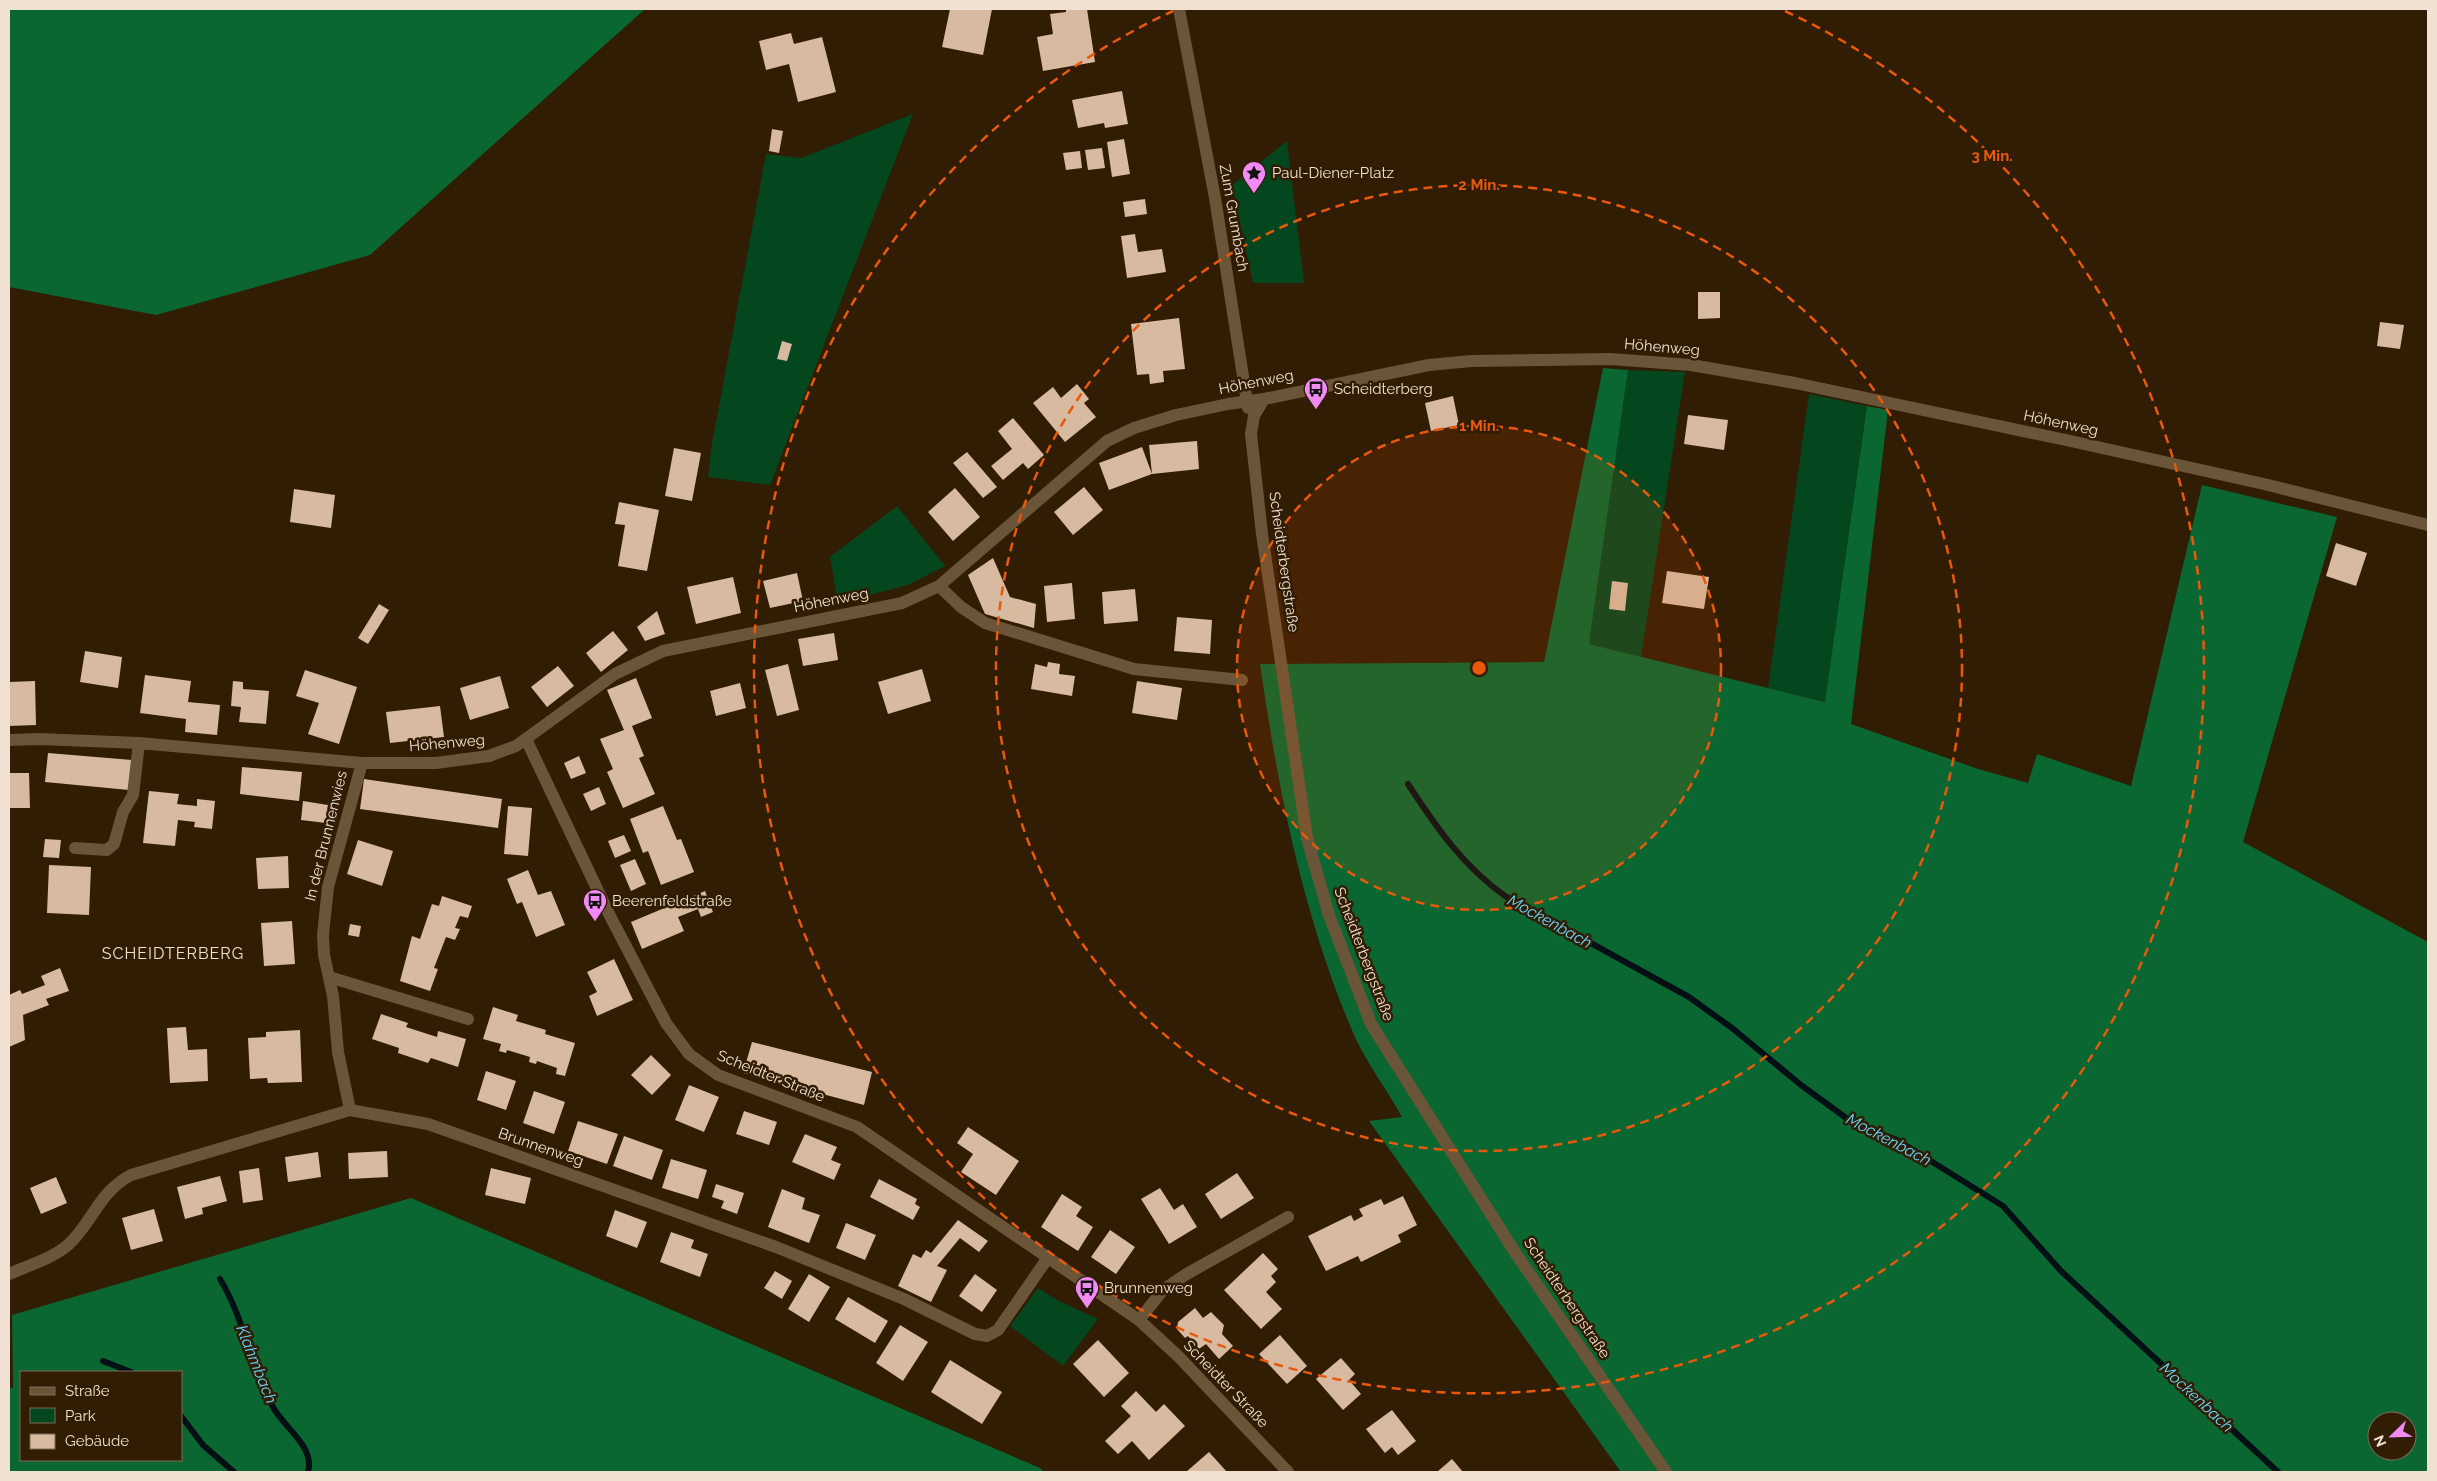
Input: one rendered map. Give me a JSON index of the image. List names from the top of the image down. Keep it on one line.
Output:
{"streets":{"street":["Zum Grumbach","Höhenweg","Scheidterbergstraße","In der Brunnenwies","Scheidter Straße","Brunnenweg"]},"crossings":[["Zum Grumbach","Höhenweg"],["Zum Grumbach","Scheidterbergstraße"],["Höhenweg","Scheidterbergstraße"],["Höhenweg","In der Brunnenwies"],["Höhenweg","Scheidter Straße"],["In der Brunnenwies","Brunnenweg"],["Scheidter Straße","Brunnenweg"]],"districts":["SCHEIDTERBERG"],"water":["Mockenbach","Klahmbach"],"places":{"place":["Paul-Diener-Platz"],"bus stop":["Scheidterberg","Beerenfeldstraße","Brunnenweg"]},"legend":["Straße","Park","Gebäude"],"north":"bottom left","rings":["3 Min.","2 Min.","1 Min."]}
